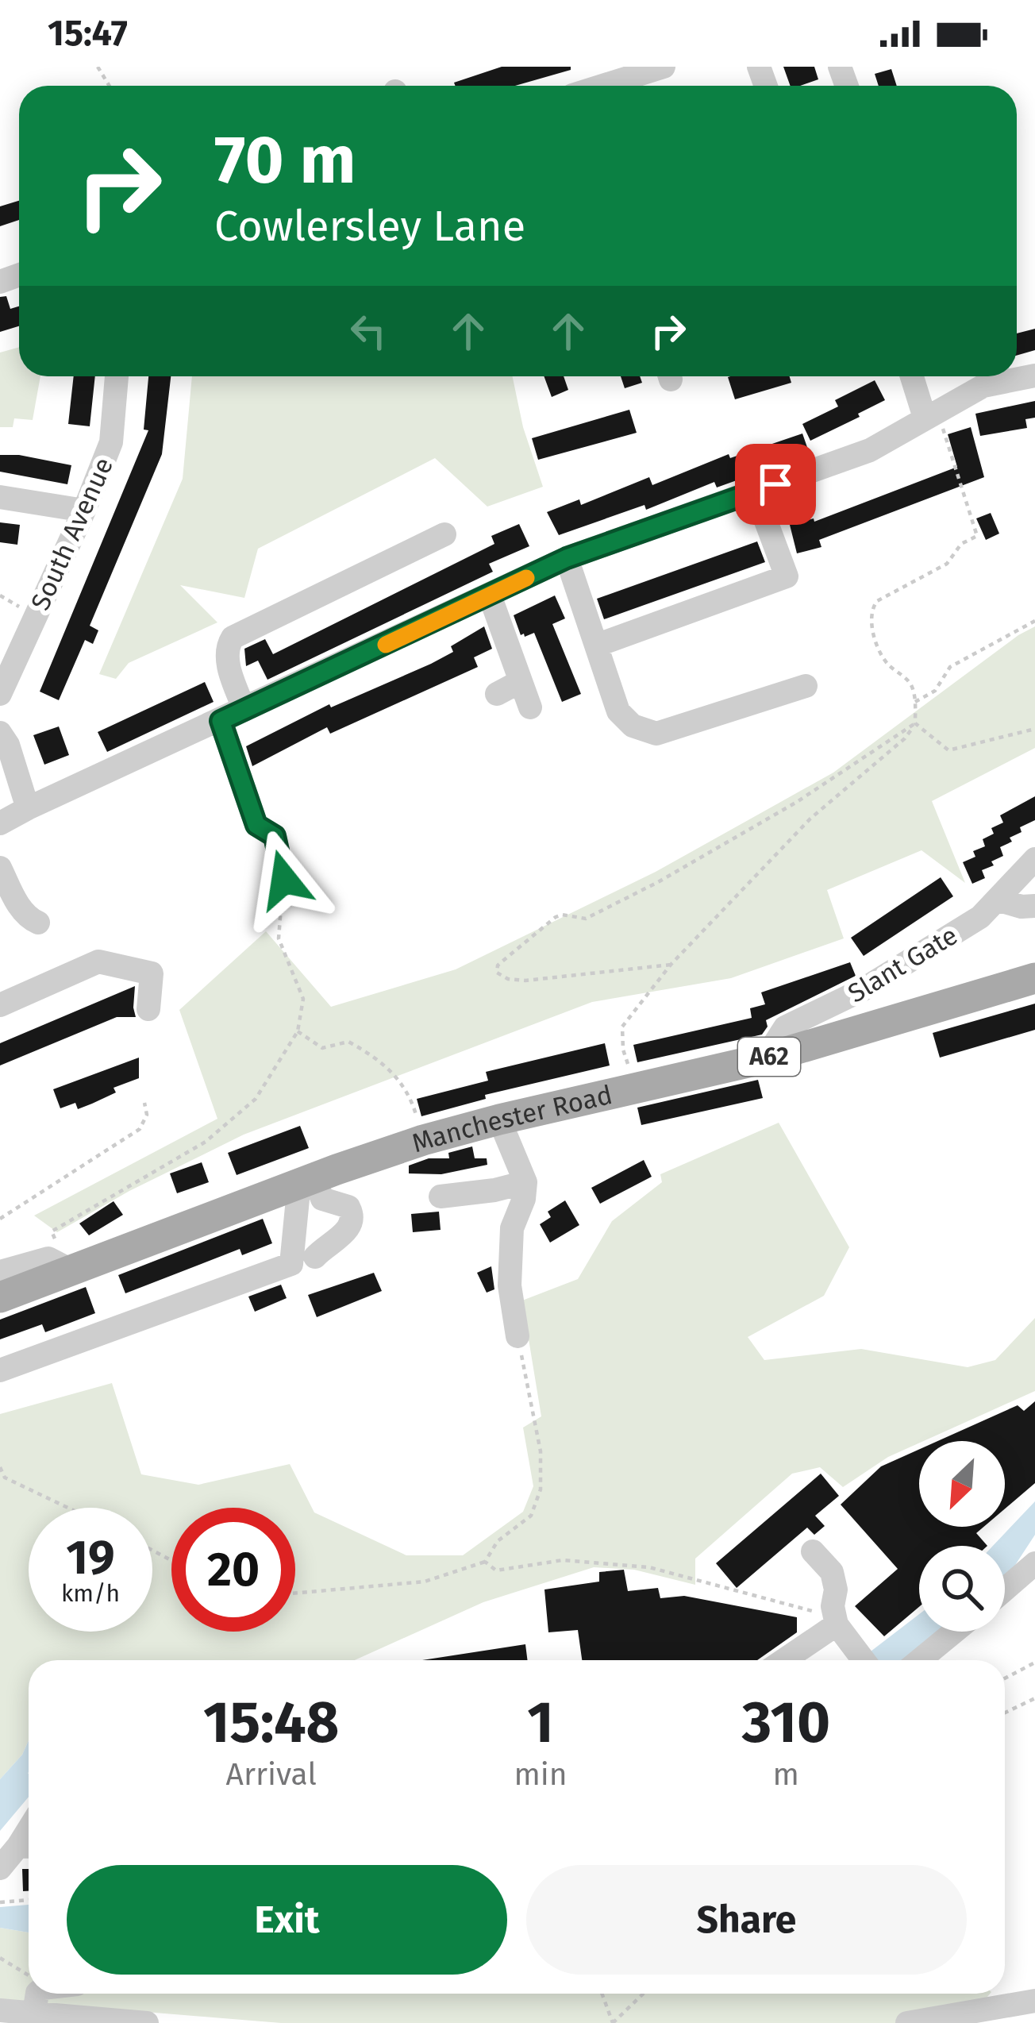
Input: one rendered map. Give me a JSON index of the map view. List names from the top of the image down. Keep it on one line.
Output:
{"streets":{"main road":["A62","Manchester Road"],"street":["South Avenue","Slant Gate"]},"crossings":[["Slant Gate","Manchester Road"]],"north":"bottom left","page":{"status":"15:47","turn":["70 m","Cowlersley Lane"],"speed":"19 km/h","limit":"20","eta":["15:48","Arrival","1","min","310","m"],"buttons":["Exit","Share"]}}
